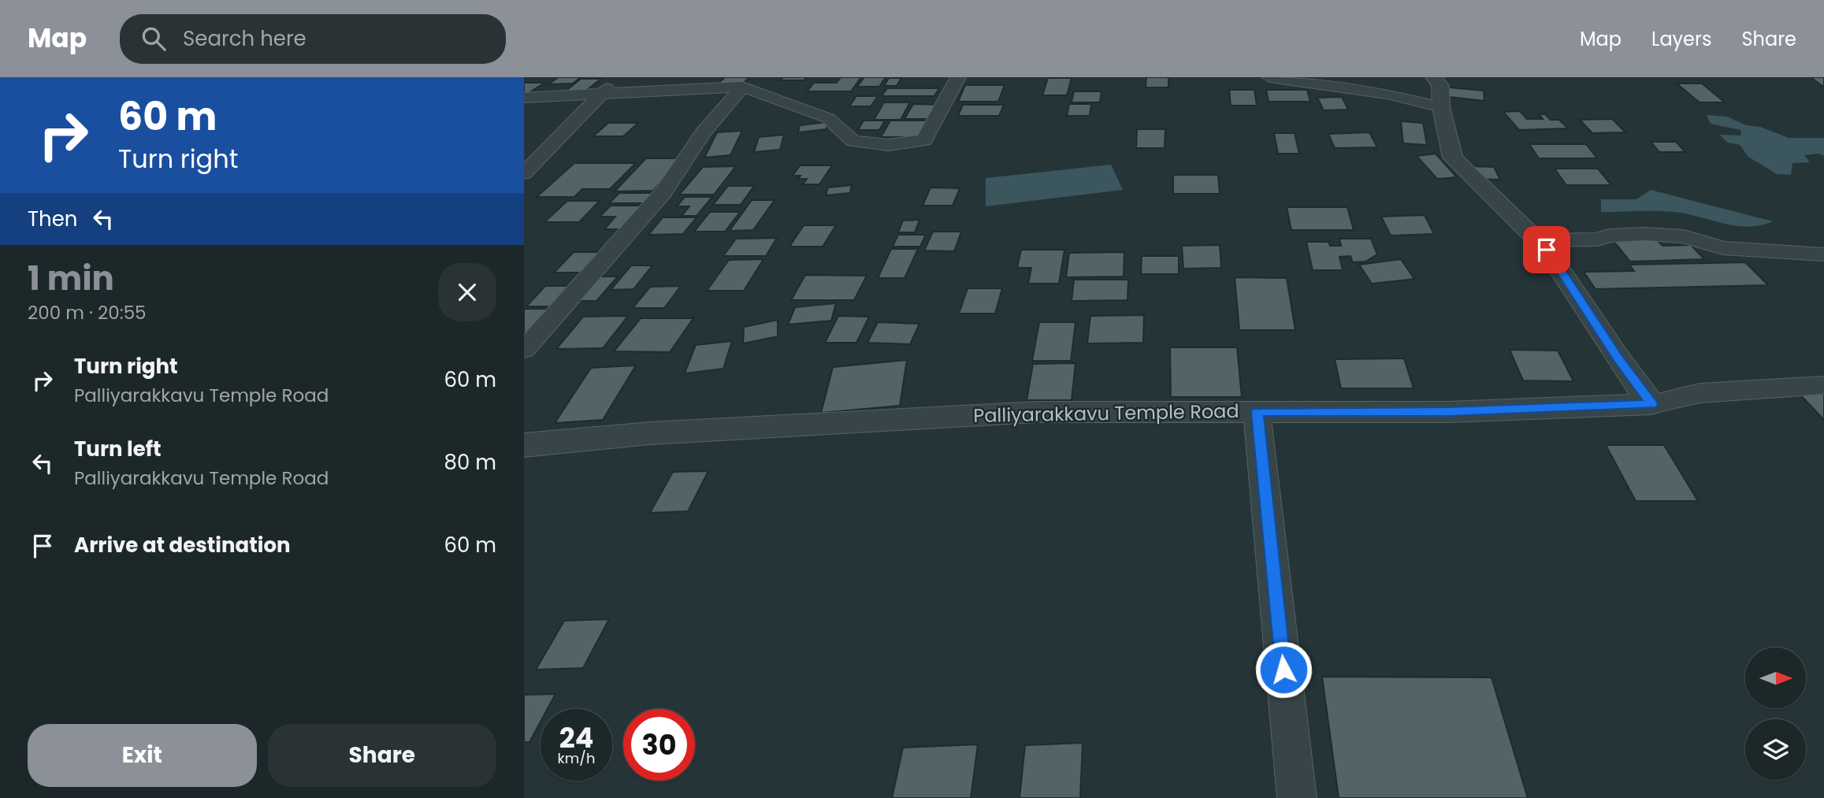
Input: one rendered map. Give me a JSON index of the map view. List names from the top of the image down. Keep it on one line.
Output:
{"streets":{"street":["Palliyarakkavu Temple Road"]},"north":"right","page":{"header":"Map","search":"Search here","nav":["Map","Layers","Share"],"turn":["60 m","Turn right"],"then":"Then","heading":["1 min","200 m · 20:55"],"list":[{"name":"Turn right","note":"Palliyarakkavu Temple Road","value":"60 m"},{"name":"Turn left","note":"Palliyarakkavu Temple Road","value":"80 m"},{"name":"Arrive at destination","value":"60 m"}],"speed":"24 km/h","limit":"30","buttons":["Exit","Share"]}}
